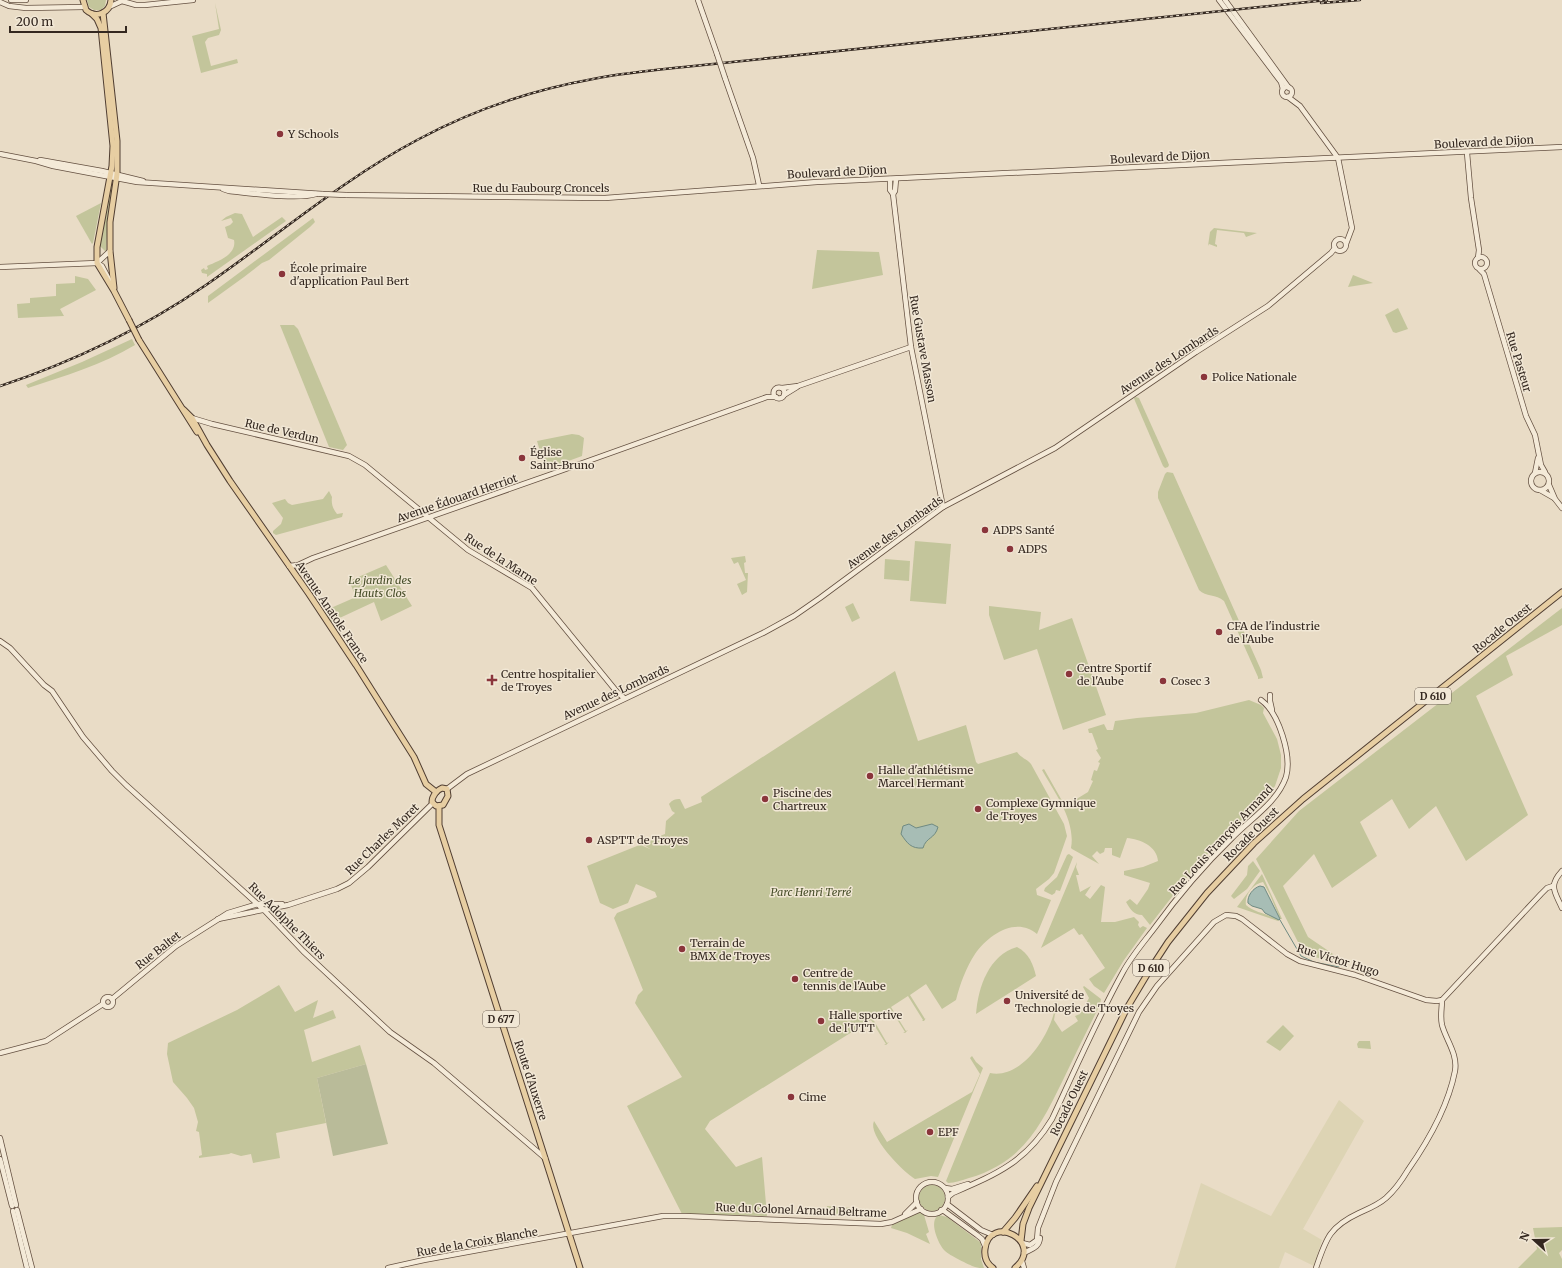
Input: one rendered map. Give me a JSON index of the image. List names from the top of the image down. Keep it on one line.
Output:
{"streets":{"main road":["Avenue Anatole France","Rocade Ouest","D 610","D 677","Route d'Auxerre"],"street":["Boulevard de Dijon","Rue du Faubourg Croncels","Rue Gustave Masson","Avenue des Lombards","Rue Pasteur","Rue de Verdun","Avenue Édouard Herriot","Rue de la Marne","Rue Charles Moret","Rue Louis François Armand","Rue Adolphe Thiers","Rue Baltet","Rue Victor Hugo","Rue du Colonel Arnaud Beltrame","Rue de la Croix Blanche"]},"crossings":[["Boulevard de Dijon","Rue du Faubourg Croncels"],["Boulevard de Dijon","Rue Gustave Masson"],["Rue Gustave Masson","Avenue des Lombards"],["Avenue des Lombards","Rue de la Marne"],["Avenue des Lombards","Avenue Anatole France"],["Avenue des Lombards","Rue Charles Moret"],["Avenue des Lombards","Route d'Auxerre"],["Rue de Verdun","Rue de la Marne"],["Rue de Verdun","Avenue Anatole France"],["Avenue Édouard Herriot","Rue de la Marne"],["Avenue Édouard Herriot","Avenue Anatole France"],["Avenue Anatole France","Rue Charles Moret"],["Avenue Anatole France","Route d'Auxerre"],["Rocade Ouest","Rue Victor Hugo"],["Rue Charles Moret","Rue Adolphe Thiers"],["Rue Charles Moret","Rue Baltet"],["Rue Charles Moret","Route d'Auxerre"],["Rue Adolphe Thiers","Rue Baltet"],["Rue Adolphe Thiers","Route d'Auxerre"],["Route d'Auxerre","Rue du Colonel Arnaud Beltrame"],["Route d'Auxerre","Rue de la Croix Blanche"],["Rue du Colonel Arnaud Beltrame","Rue de la Croix Blanche"]],"parks":["Le jardin des Hauts Clos","Parc Henri Terré"],"places":{"other":["Y Schools","École primaire d'application Paul Bert","Police Nationale","Église Saint-Bruno","ADPS Santé","ADPS","CFA de l'industrie de l'Aube","Centre Sportif de l'Aube","Cosec 3","Halle d'athlétisme Marcel Hermant","Piscine des Chartreux","Complexe Gymnique de Troyes","ASPTT de Troyes","Terrain de BMX de Troyes","Centre de tennis de l'Aube","Université de Technologie de Troyes","Halle sportive de l'UTT","Cime","EPF"],"health":["Centre hospitalier de Troyes"]},"scale_bar":"200 m","north":"left"}
